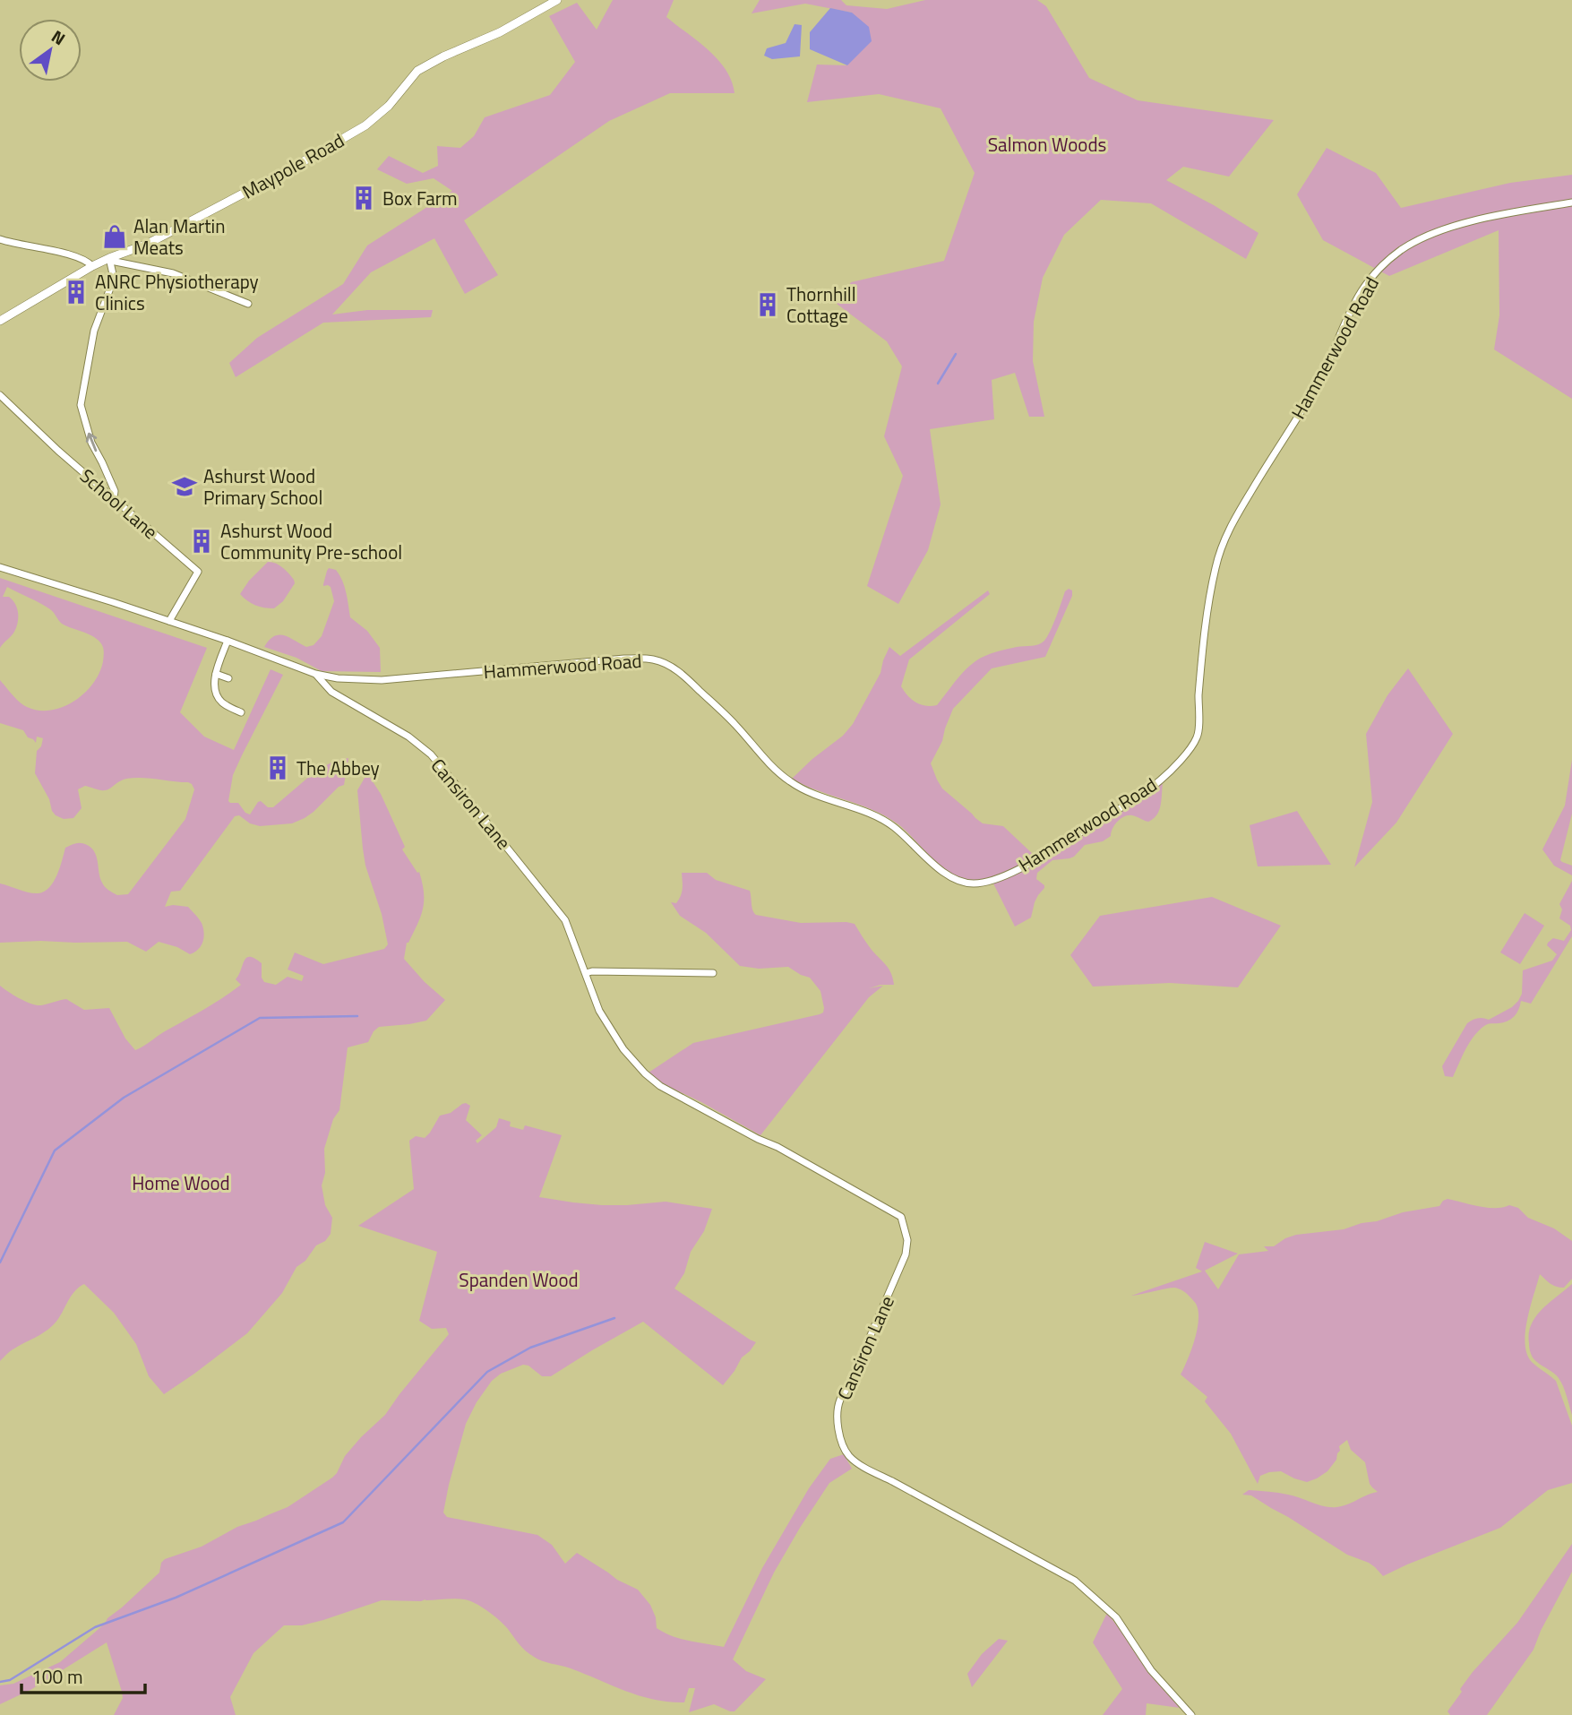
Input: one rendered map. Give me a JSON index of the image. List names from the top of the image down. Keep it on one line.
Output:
{"streets":{"street":["Maypole Road","Hammerwood Road","School Lane","Cansiron Lane"]},"crossings":[["Hammerwood Road","School Lane"],["Hammerwood Road","Cansiron Lane"]],"parks":["Salmon Woods","Home Wood","Spanden Wood"],"places":{"building":["Box Farm","ANRC Physiotherapy Clinics","Thornhill Cottage","Ashurst Wood Community Pre-school","The Abbey"],"shop":["Alan Martin Meats"],"school or university":["Ashurst Wood Primary School"]},"scale_bar":"100 m","north":"top right"}
